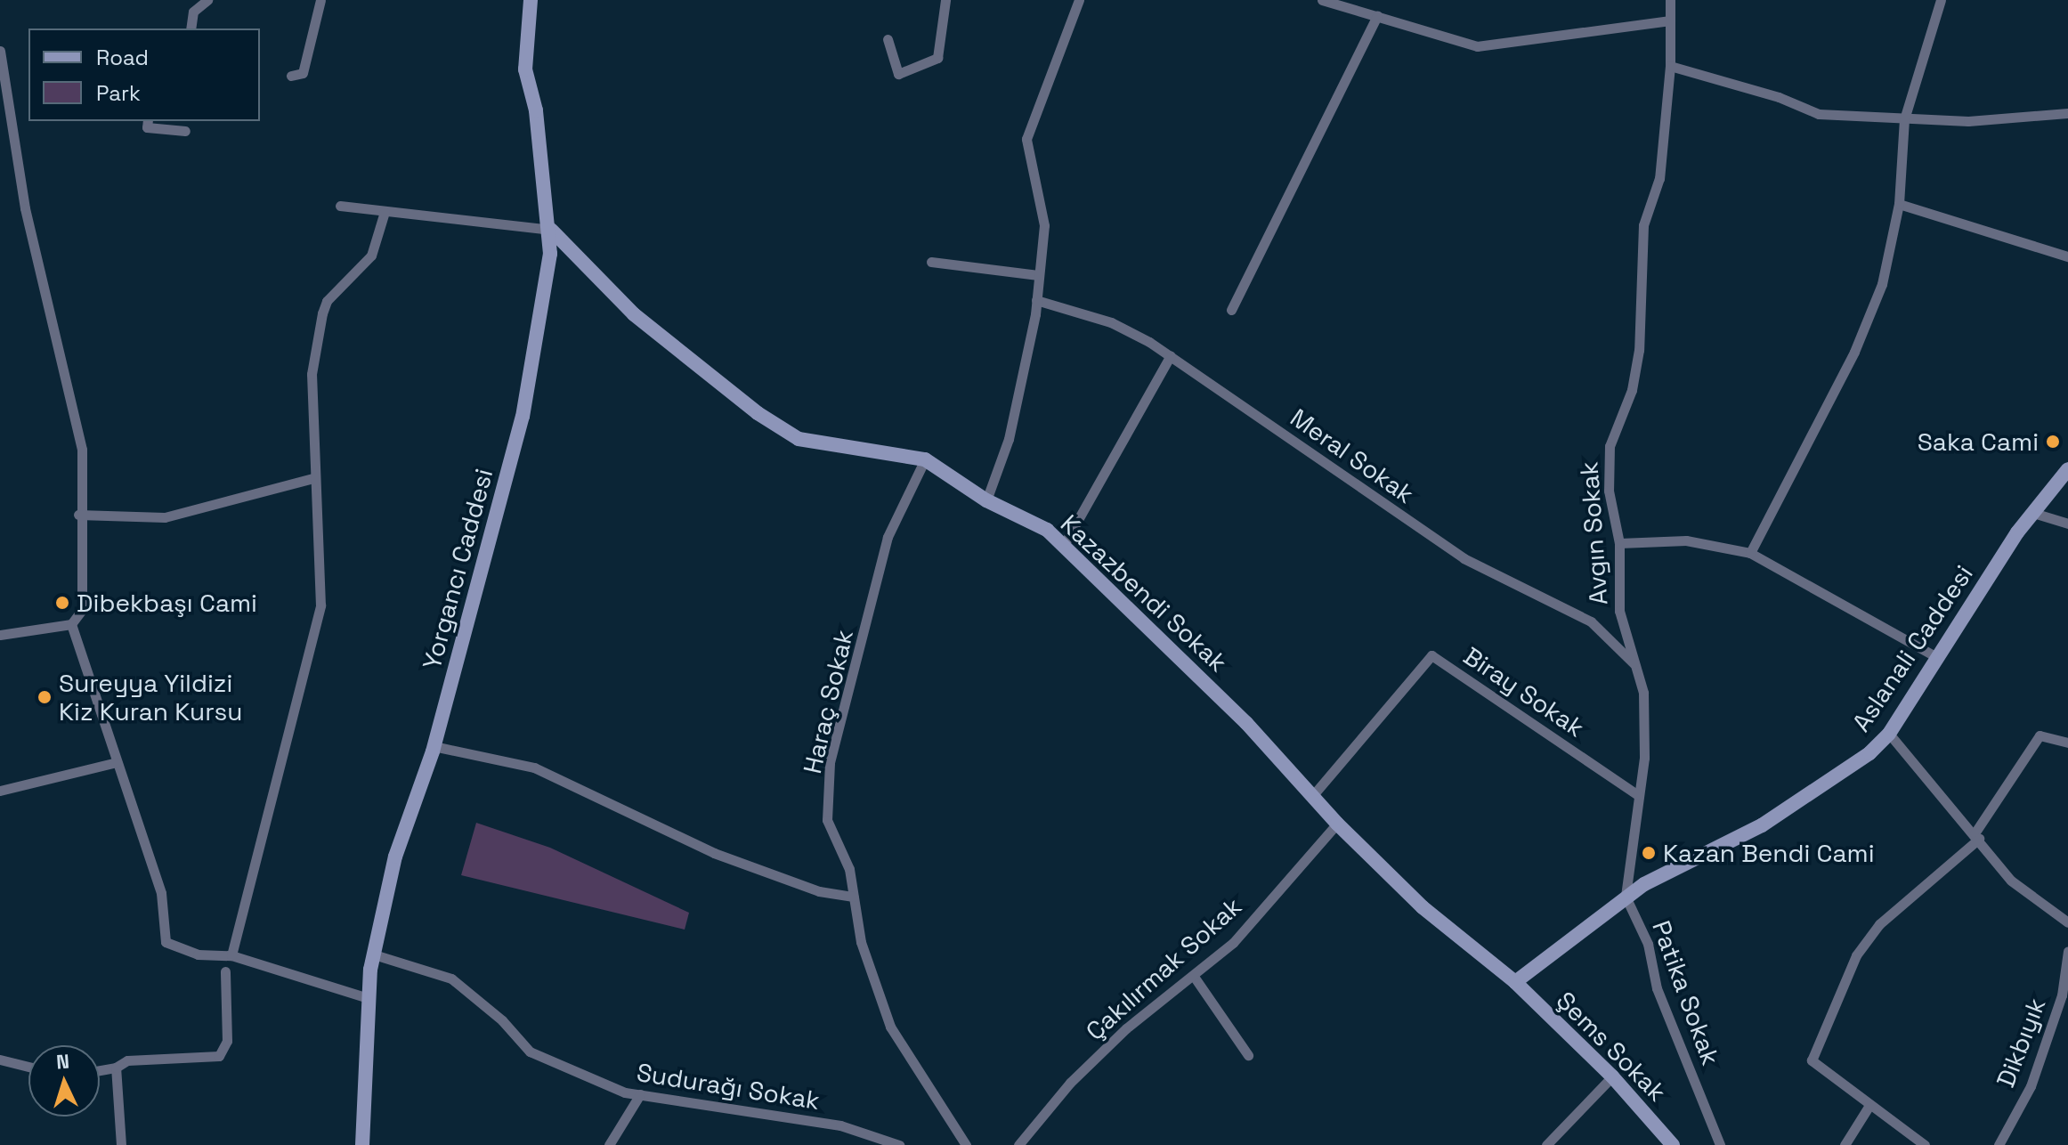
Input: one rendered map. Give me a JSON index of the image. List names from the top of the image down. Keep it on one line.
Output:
{"streets":{"street":["Meral Sokak","Avgın Sokak","Yorgancı Caddesi","Kazazbendi Sokak","Aslanali Caddesi","Biray Sokak","Haraç Sokak","Çakılırmak Sokak","Patika Sokak","Dikbıyık","Şems Sokak","Sudurağı Sokak"]},"crossings":[["Meral Sokak","Avgın Sokak"],["Avgın Sokak","Aslanali Caddesi"],["Avgın Sokak","Biray Sokak"],["Avgın Sokak","Patika Sokak"],["Yorgancı Caddesi","Kazazbendi Sokak"],["Yorgancı Caddesi","Sudurağı Sokak"],["Kazazbendi Sokak","Aslanali Caddesi"],["Kazazbendi Sokak","Biray Sokak"],["Kazazbendi Sokak","Haraç Sokak"],["Kazazbendi Sokak","Çakılırmak Sokak"],["Kazazbendi Sokak","Şems Sokak"],["Aslanali Caddesi","Patika Sokak"],["Aslanali Caddesi","Şems Sokak"]],"places":["Saka Cami","Dibekbaşı Cami","Sureyya Yildizi Kiz Kuran Kursu","Kazan Bendi Cami"],"legend":["Road","Park"],"north":"top"}
